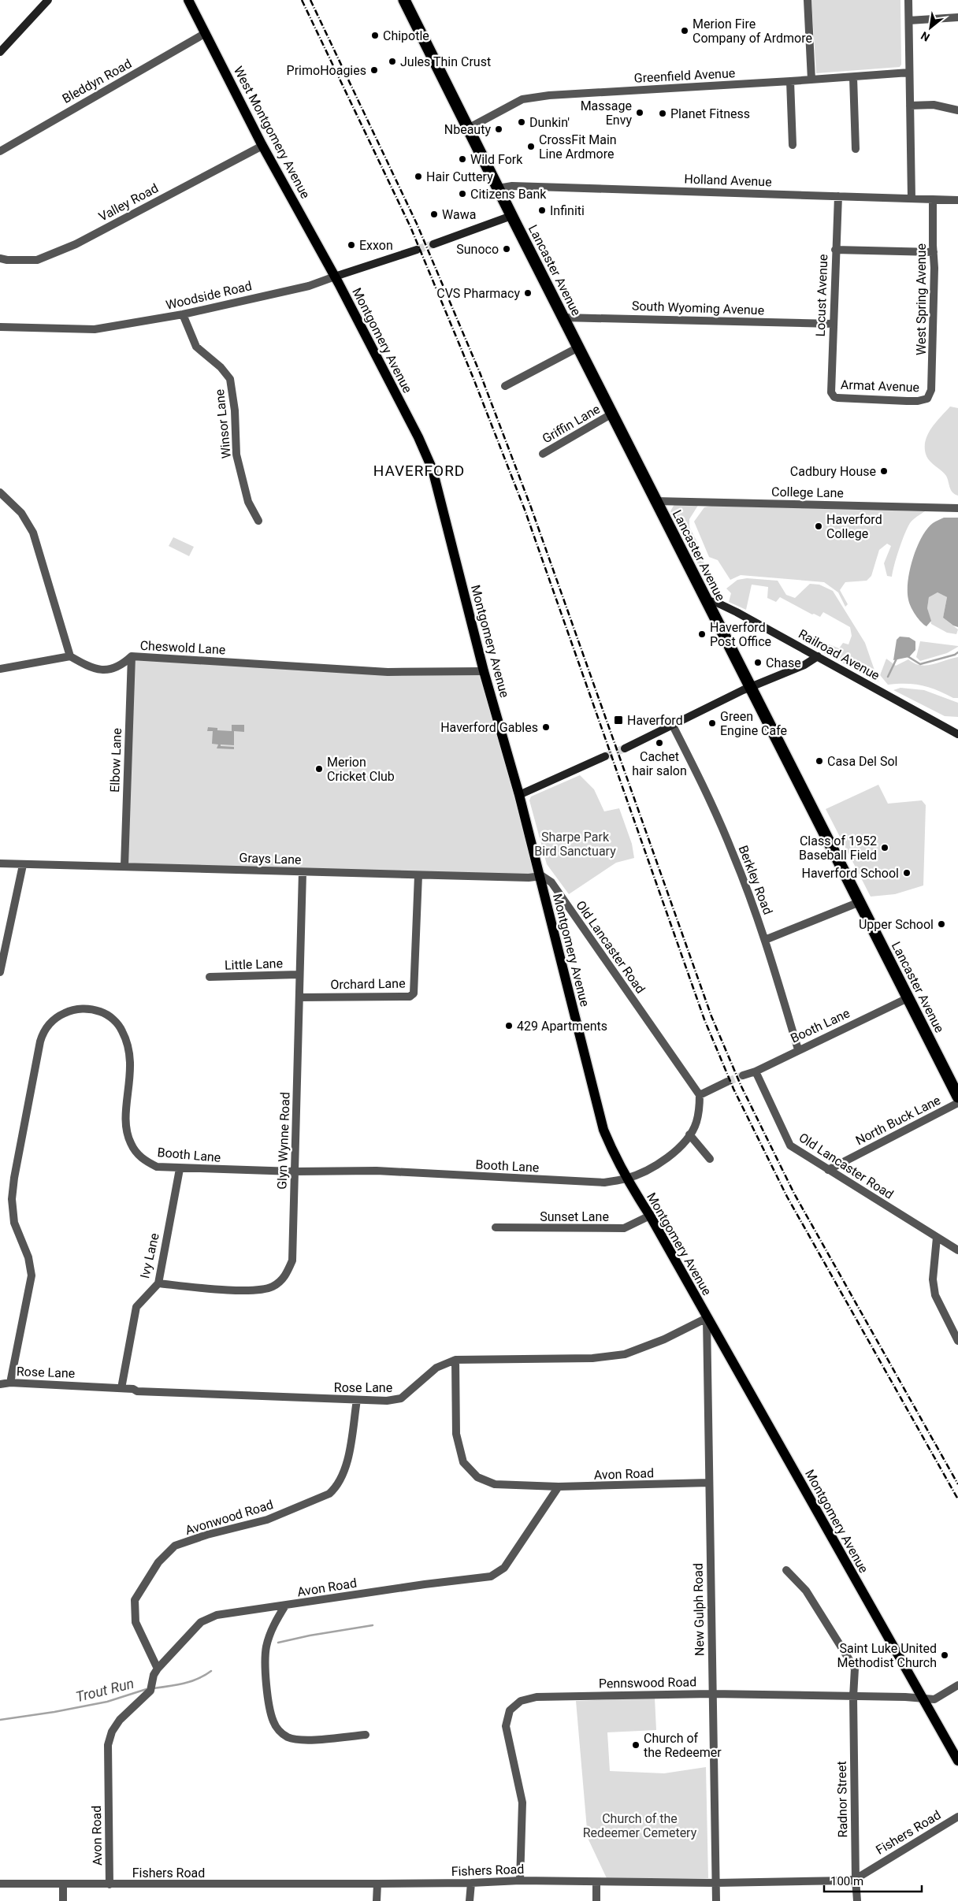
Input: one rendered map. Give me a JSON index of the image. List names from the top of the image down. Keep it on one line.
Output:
{"streets":{"highway":["Lancaster Avenue"],"main road":["West Montgomery Avenue","Montgomery Avenue"],"street":["Greenfield Avenue","Bleddyn Road","Holland Avenue","Valley Road","Woodside Road","Locust Avenue","West Spring Avenue","South Wyoming Avenue","Armat Avenue","Winsor Lane","Griffin Lane","College Lane","Cheswold Lane","Railroad Avenue","Elbow Lane","Grays Lane","Berkley Road","Old Lancaster Road","Little Lane","Orchard Lane","Booth Lane","North Buck Lane","Glyn Wynne Road","Sunset Lane","Ivy Lane","Rose Lane","Avon Road","Avonwood Road","New Gulph Road","Pennswood Road","Radnor Street","Fishers Road"]},"crossings":[["Greenfield Avenue","Lancaster Avenue"],["Bleddyn Road","West Montgomery Avenue"],["West Montgomery Avenue","Valley Road"],["West Montgomery Avenue","Woodside Road"],["West Montgomery Avenue","Montgomery Avenue"],["Holland Avenue","Lancaster Avenue"],["Holland Avenue","Locust Avenue"],["Holland Avenue","West Spring Avenue"],["Lancaster Avenue","South Wyoming Avenue"],["Lancaster Avenue","Griffin Lane"],["Lancaster Avenue","College Lane"],["Lancaster Avenue","Railroad Avenue"],["Lancaster Avenue","Booth Lane"],["Woodside Road","Montgomery Avenue"],["Woodside Road","Winsor Lane"],["Locust Avenue","South Wyoming Avenue"],["Locust Avenue","Armat Avenue"],["West Spring Avenue","Armat Avenue"],["Montgomery Avenue","Cheswold Lane"],["Montgomery Avenue","Grays Lane"],["Montgomery Avenue","Old Lancaster Road"],["Montgomery Avenue","Booth Lane"],["Montgomery Avenue","Sunset Lane"],["Montgomery Avenue","Rose Lane"],["Montgomery Avenue","New Gulph Road"],["Montgomery Avenue","Pennswood Road"],["Cheswold Lane","Elbow Lane"],["Elbow Lane","Grays Lane"],["Grays Lane","Old Lancaster Road"],["Grays Lane","Orchard Lane"],["Grays Lane","Glyn Wynne Road"],["Berkley Road","Booth Lane"],["Old Lancaster Road","Booth Lane"],["Old Lancaster Road","North Buck Lane"],["Little Lane","Glyn Wynne Road"],["Orchard Lane","Glyn Wynne Road"],["Booth Lane","Glyn Wynne Road"],["Booth Lane","Ivy Lane"],["Booth Lane","Rose Lane"],["Glyn Wynne Road","Ivy Lane"],["Ivy Lane","Rose Lane"],["Rose Lane","Avonwood Road"],["Rose Lane","New Gulph Road"],["Avon Road","Avonwood Road"],["Avon Road","New Gulph Road"],["Avon Road","Fishers Road"],["New Gulph Road","Pennswood Road"],["New Gulph Road","Fishers Road"],["Pennswood Road","Radnor Street"],["Pennswood Road","Fishers Road"],["Radnor Street","Fishers Road"]],"districts":["HAVERFORD"],"water":["Trout Run"],"parks":["Sharpe Park Bird Sanctuary","Church of the Redeemer Cemetery"],"places":{"other":["Merion Fire Company of Ardmore","Chipotle","Jules Thin Crust","PrimoHoagies","Massage Envy","Planet Fitness","Dunkin'","Nbeauty","CrossFit Main Line Ardmore","Wild Fork","Hair Cuttery","Citizens Bank","Infiniti","Wawa","Exxon","Sunoco","CVS Pharmacy","Cadbury House","Haverford College","Haverford Post Office","Chase","Green Engine Cafe","Haverford Gables","Cachet hair salon","Casa Del Sol","Merion Cricket Club","Class of 1952 Baseball Field","Haverford School","Upper School","429 Apartments","Saint Luke United Methodist Church","Church of the Redeemer"],"transit":["Haverford"]},"scale_bar":"100 m","north":"bottom left"}
